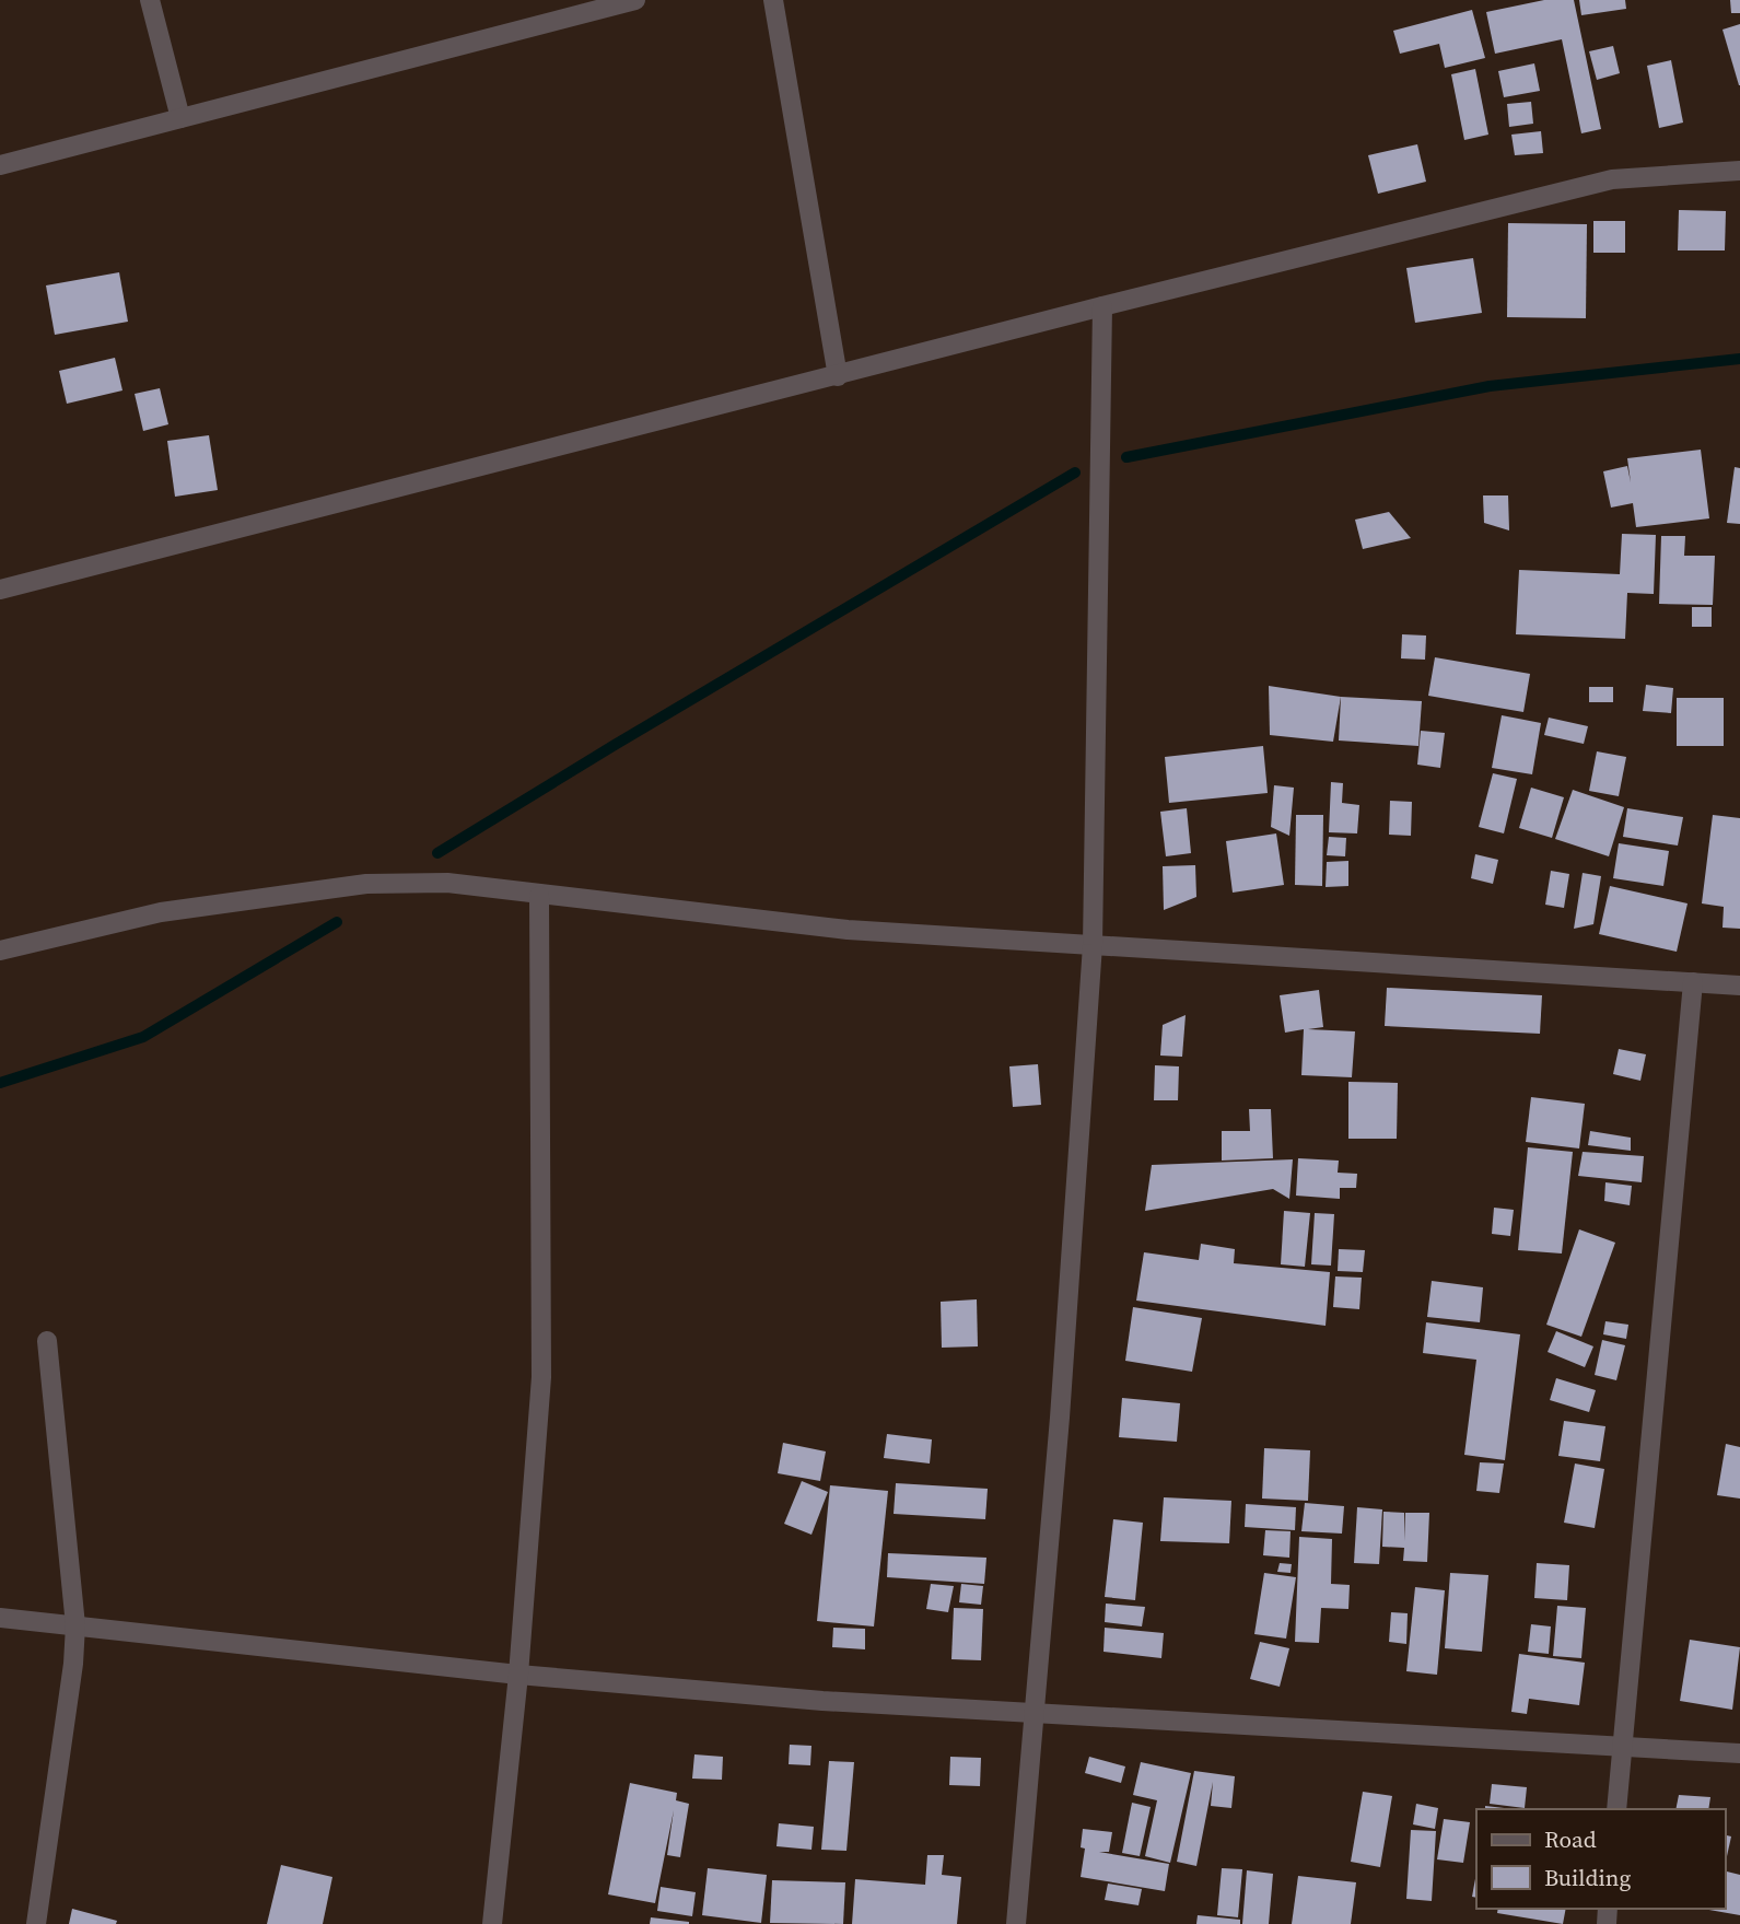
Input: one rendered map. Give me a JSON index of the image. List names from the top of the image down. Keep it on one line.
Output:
{"legend":["Road","Building"]}
